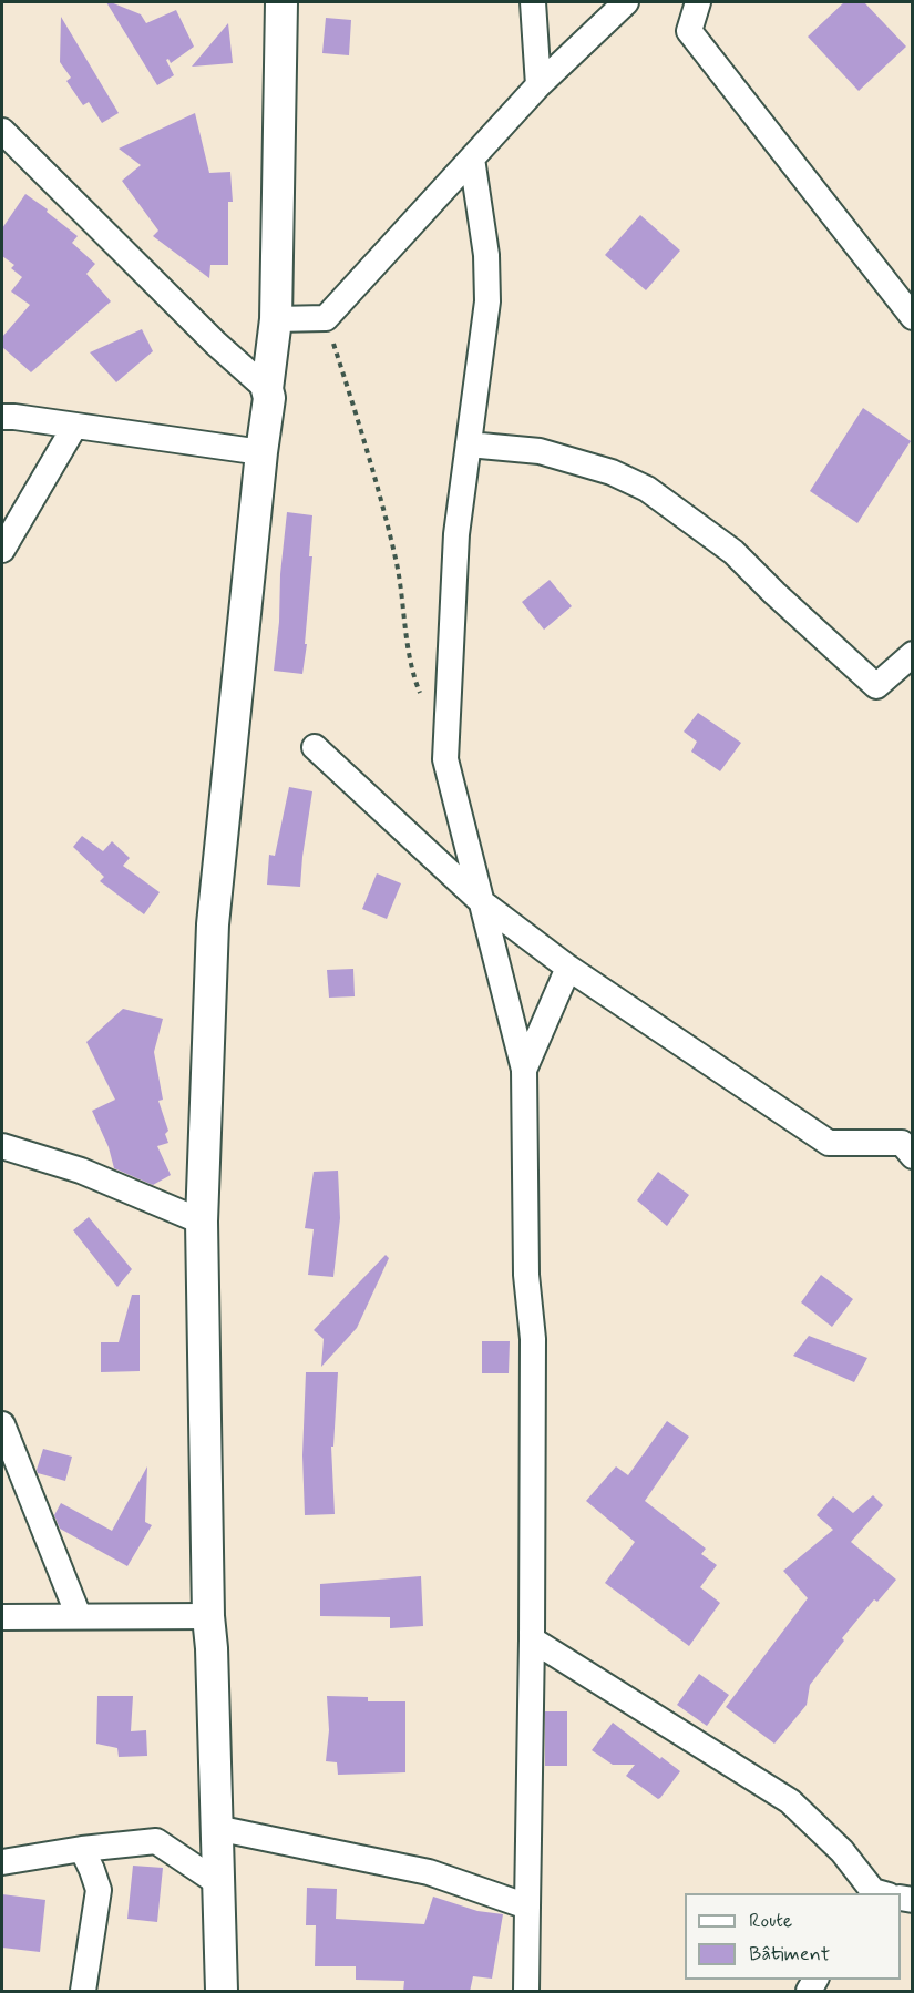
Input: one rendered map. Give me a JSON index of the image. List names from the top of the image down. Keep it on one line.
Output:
{"legend":["Route","Bâtiment"]}
